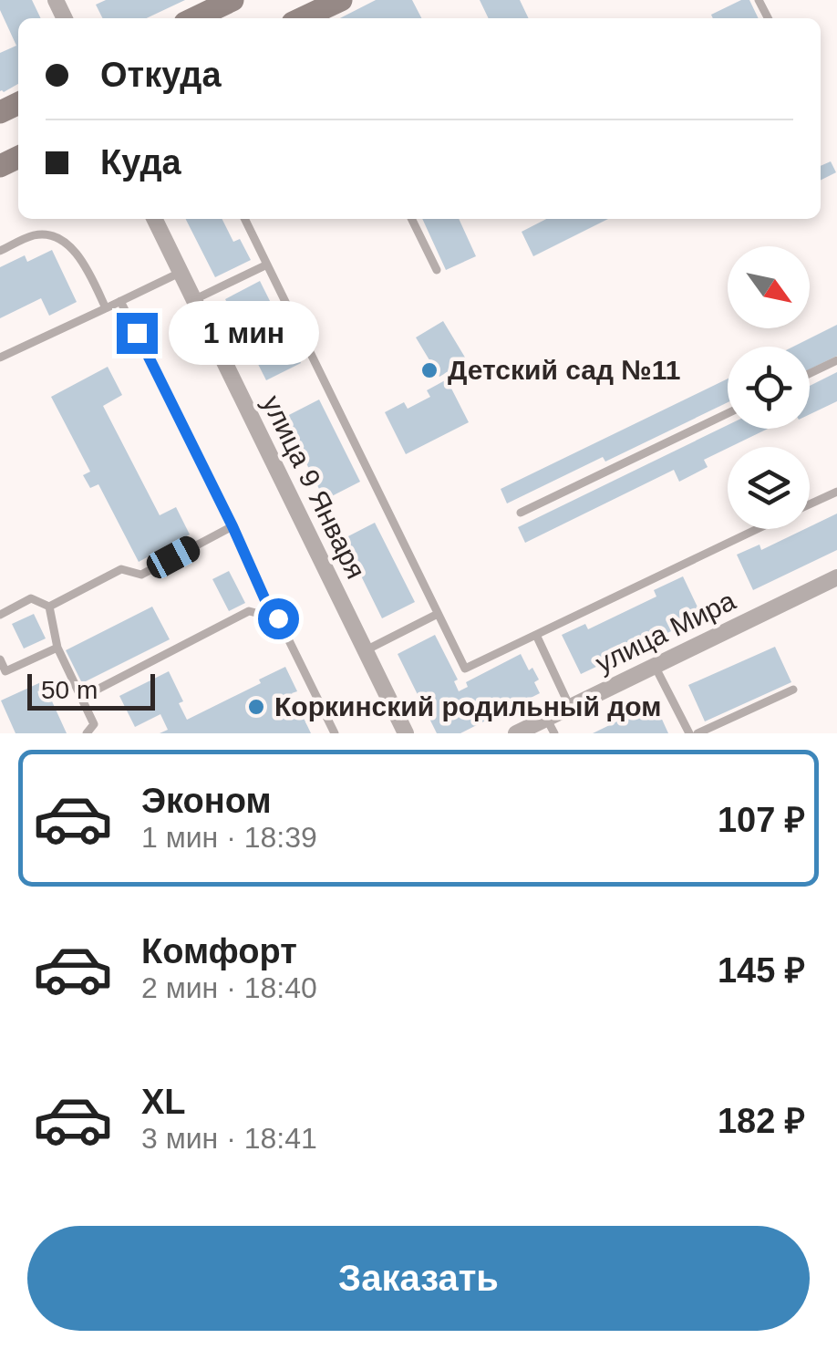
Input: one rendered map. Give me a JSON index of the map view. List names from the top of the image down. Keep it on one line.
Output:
{"streets":{"street":["улица 9 Января","улица Мира"]},"places":["Детский сад №11","Коркинский родильный дом"],"scale_bar":"50 m","north":"bottom right","page":{"banner":["Откуда","Куда"],"bubble":"1 мин","scale":"50 m","list":[{"name":"Эконом","note":"1 мин · 18:39","value":"107 ₽"},{"name":"Комфорт","note":"2 мин · 18:40","value":"145 ₽"},{"name":"XL","note":"3 мин · 18:41","value":"182 ₽"}],"buttons":"Заказать"}}
